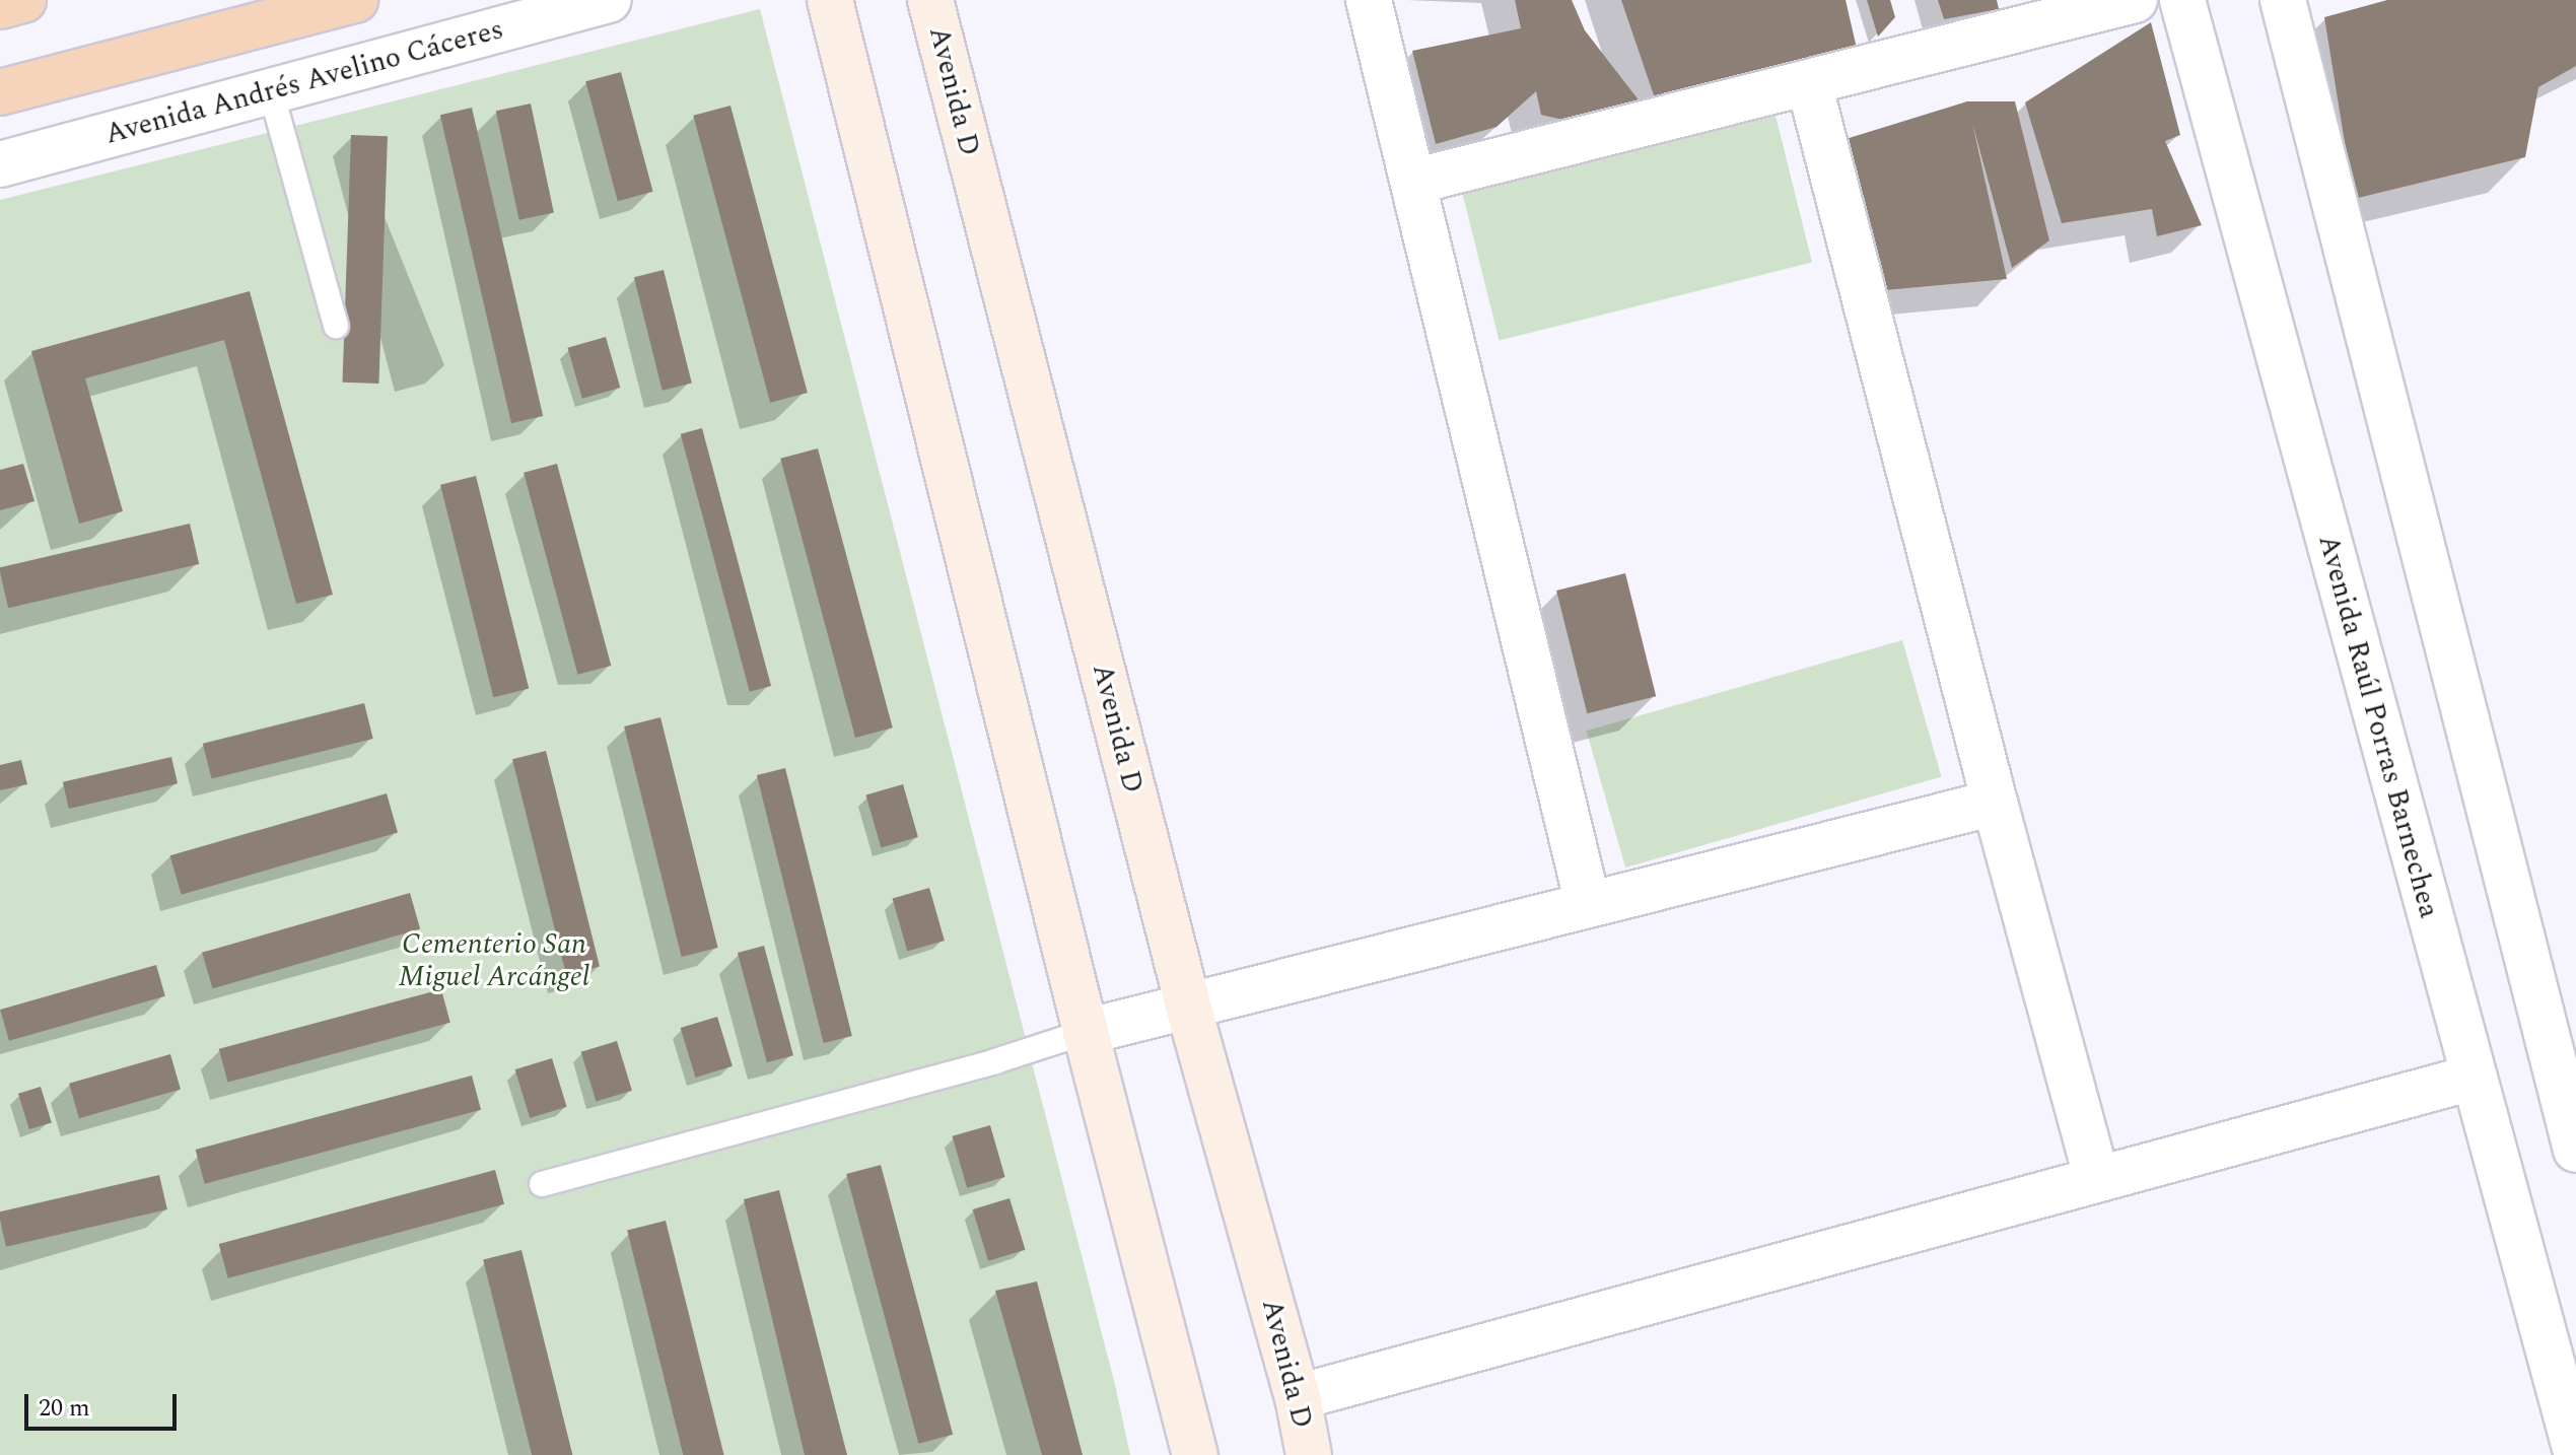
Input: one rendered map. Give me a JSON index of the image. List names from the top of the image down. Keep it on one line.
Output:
{"streets":{"main road":["Avenida D"],"street":["Avenida Andrés Avelino Cáceres","Avenida Raúl Porras Barnechea"]},"parks":["Cementerio San Miguel Arcángel"],"scale_bar":"20 m"}
